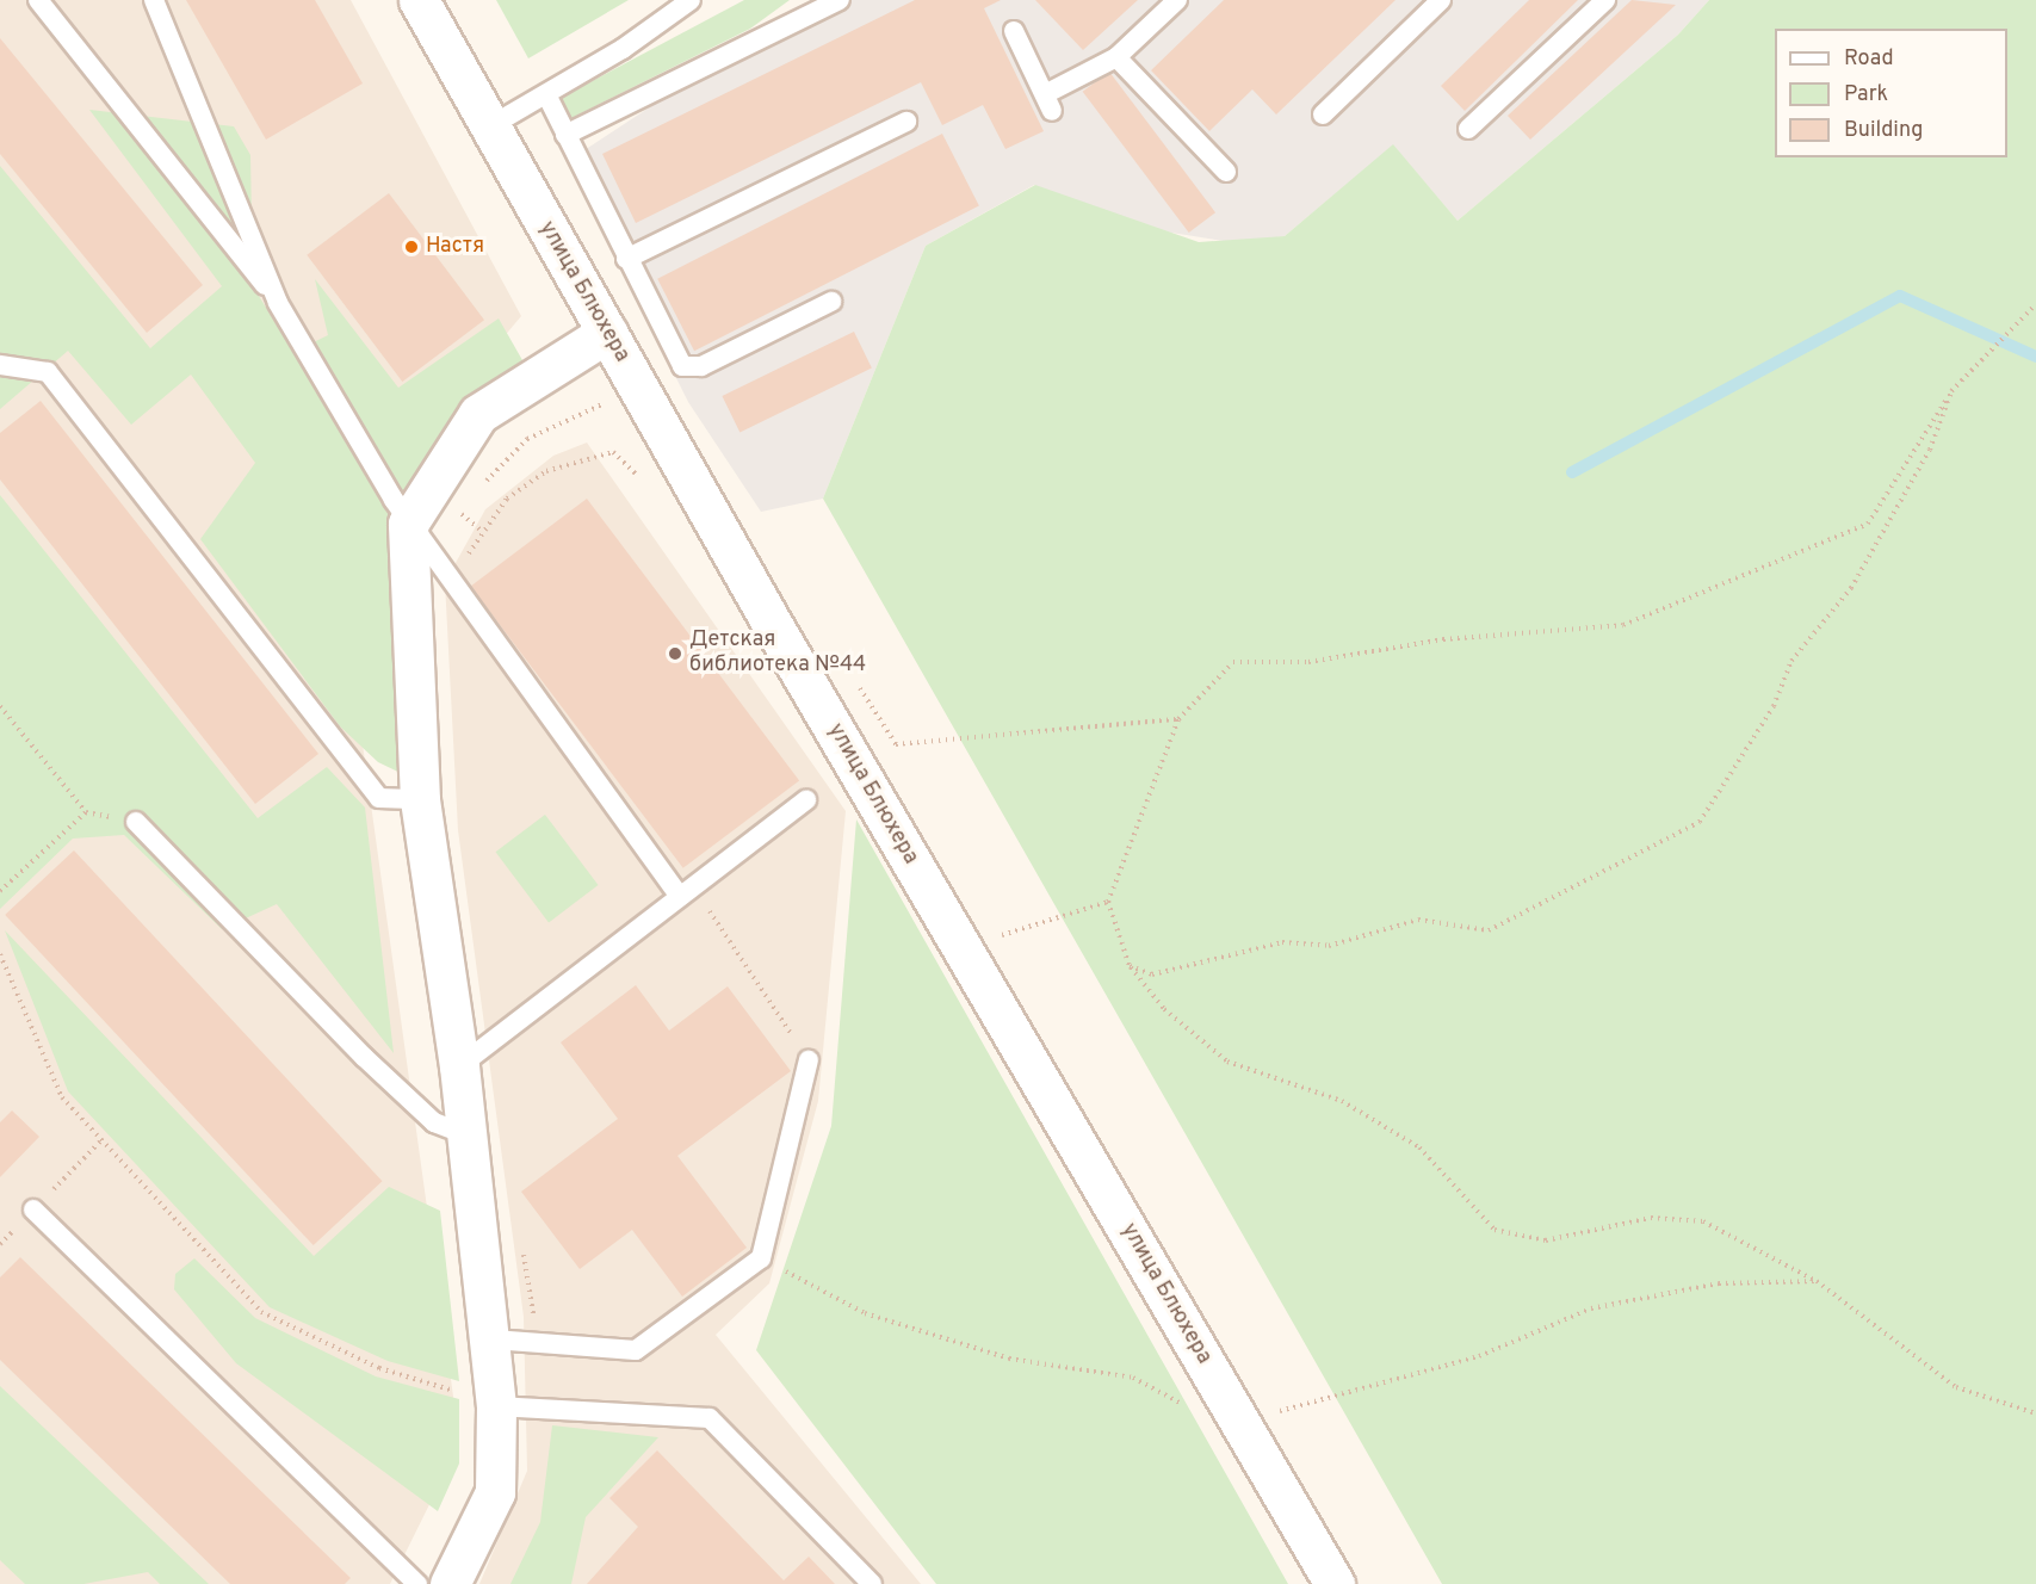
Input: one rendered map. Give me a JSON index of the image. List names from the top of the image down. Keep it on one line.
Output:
{"streets":{"street":["улица Блюхера"]},"places":["Настя","Детская библиотека №44"],"legend":["Road","Park","Building"]}
